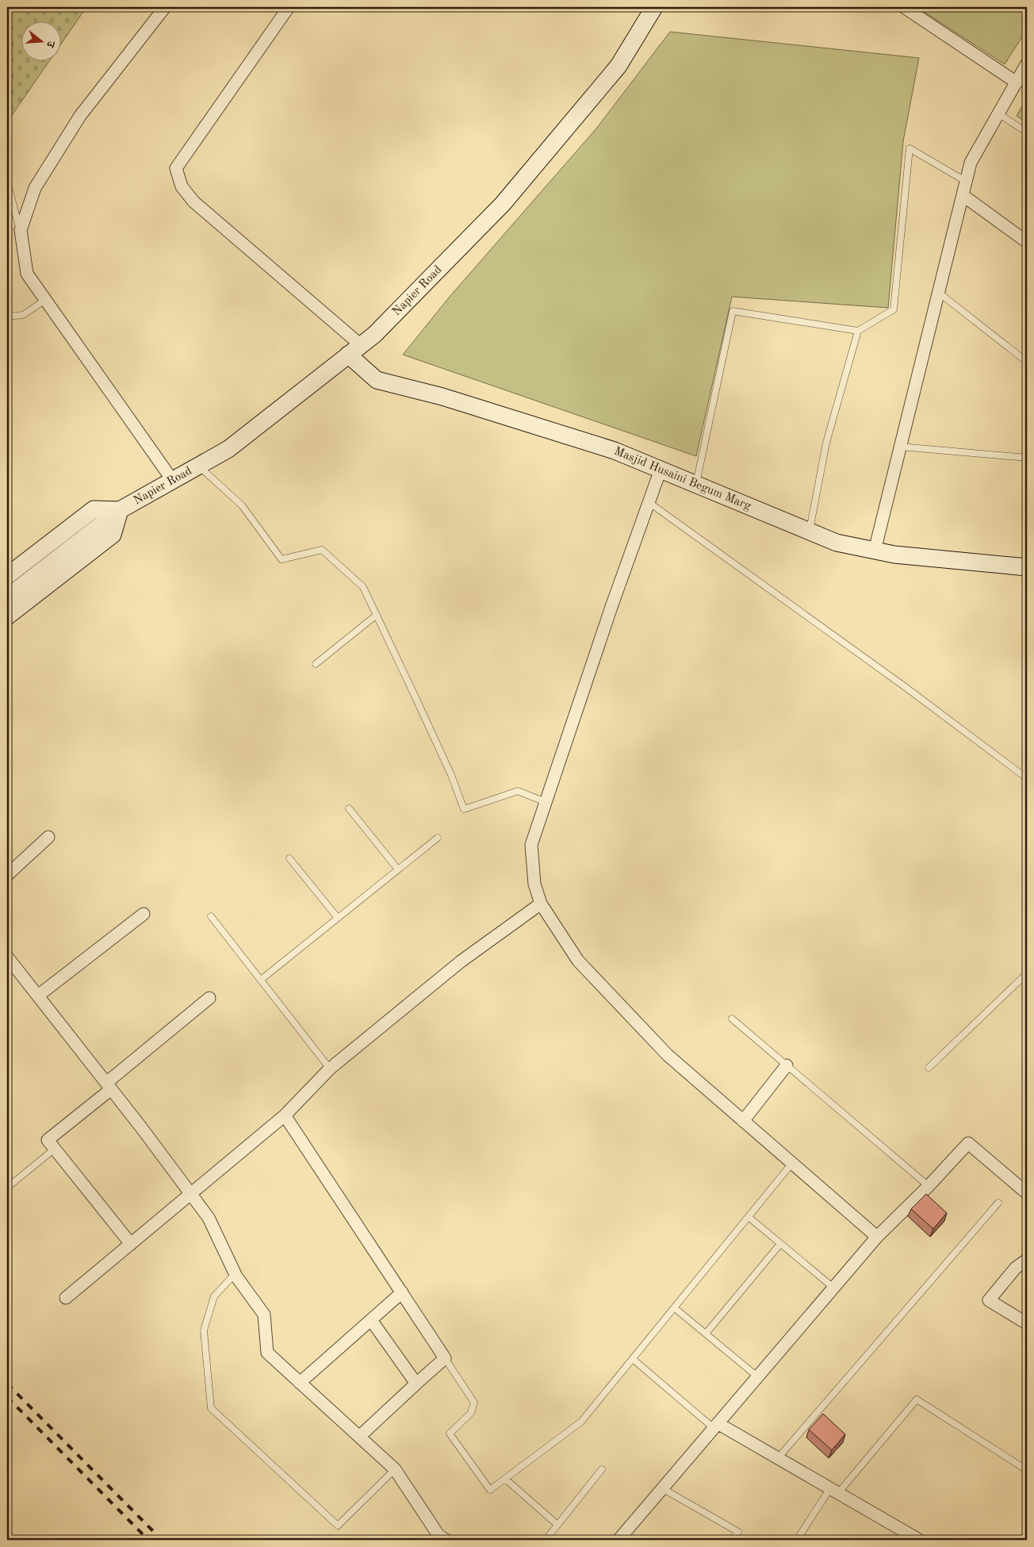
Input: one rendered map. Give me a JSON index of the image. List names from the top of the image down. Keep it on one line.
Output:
{"streets":{"street":["Napier Road","Masjid Husaini Begum Marg"]},"crossings":[["Napier Road","Masjid Husaini Begum Marg"]],"north":"right"}
